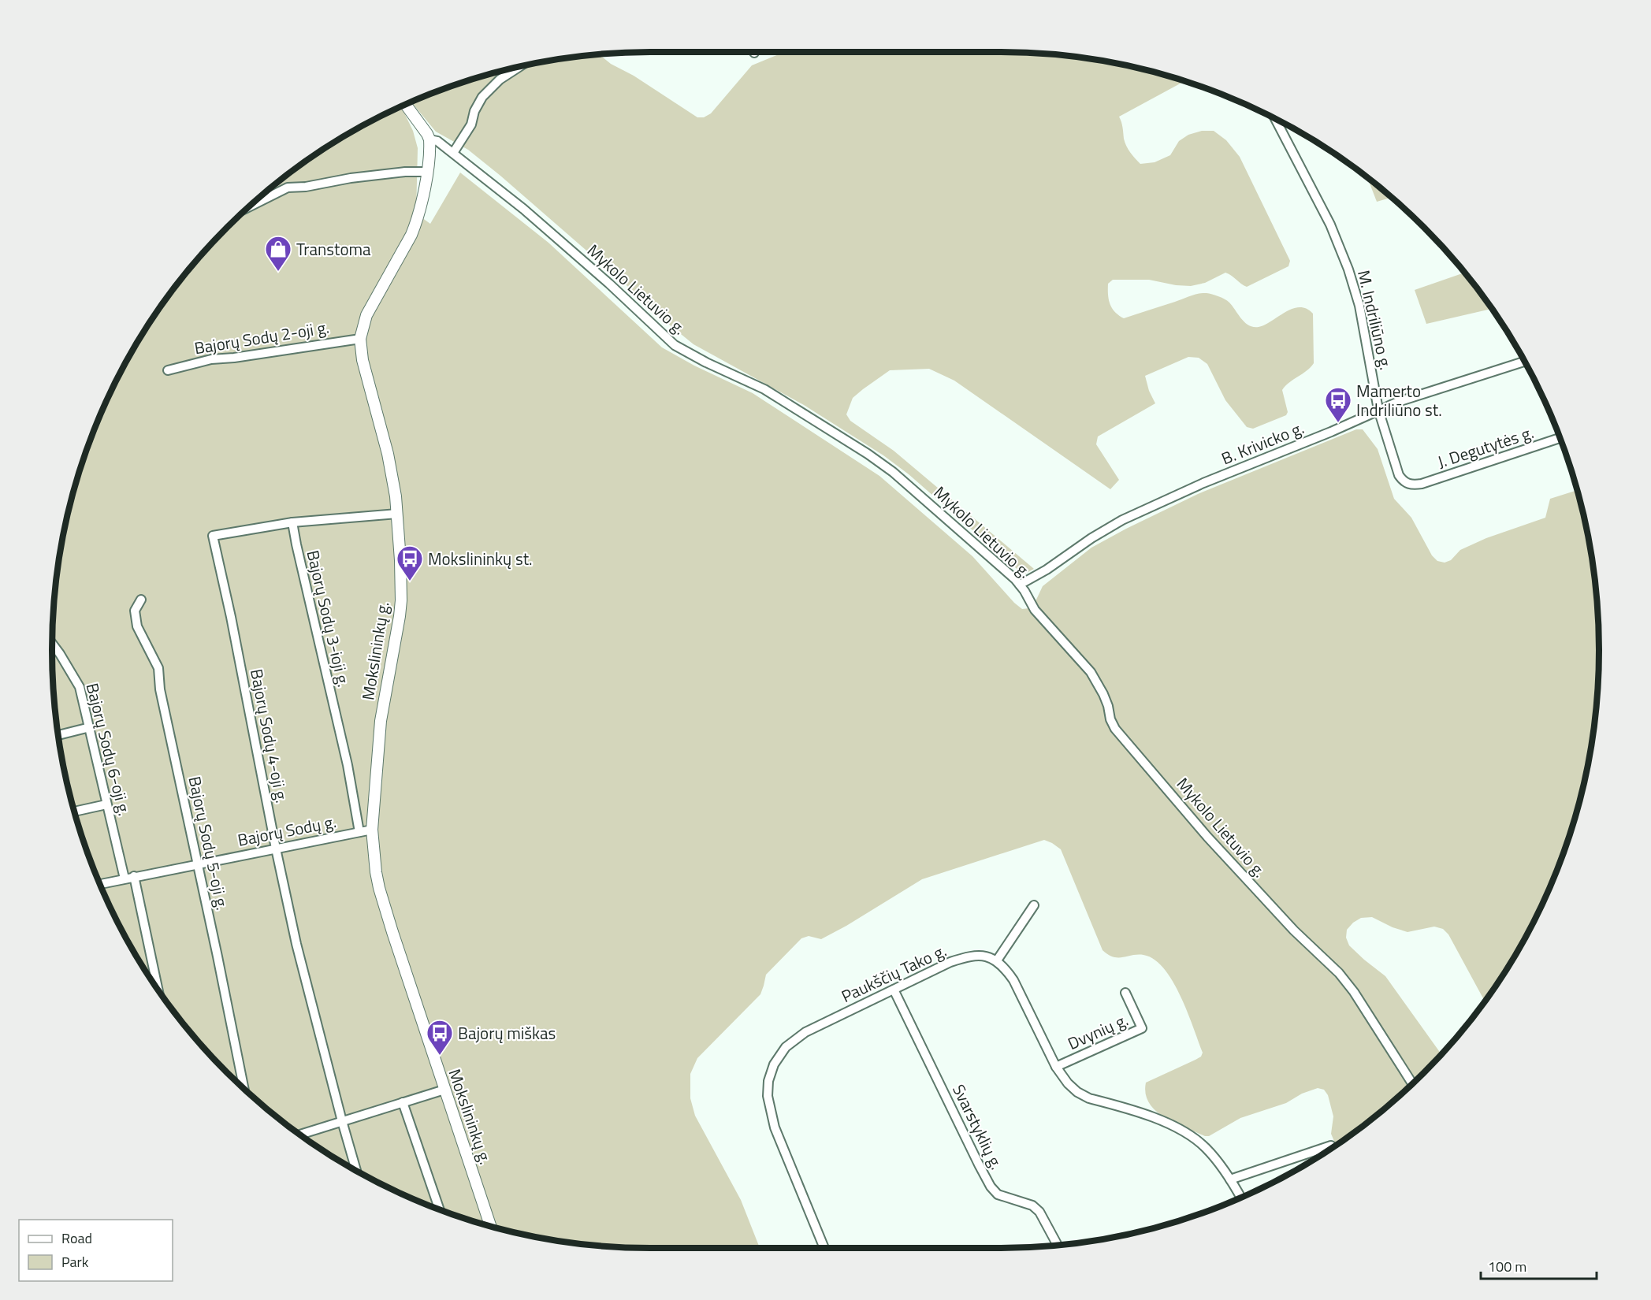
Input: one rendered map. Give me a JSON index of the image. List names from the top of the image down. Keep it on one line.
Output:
{"streets":{"street":["Mykolo Lietuvio g.","M. Indriliūno g.","Bajorų Sodų 2-oji g.","B. Krivicko g.","J. Degutytės g.","Bajorų Sodų 3-ioji g.","Mokslininkų g.","Bajorų Sodų 4-oji g.","Bajorų Sodų 6-oji g.","Bajorų Sodų g.","Bajorų Sodų 5-oji g.","Paukščių Tako g.","Dvynių g.","Svarstyklių g."]},"crossings":[["Mykolo Lietuvio g.","B. Krivicko g."],["Mykolo Lietuvio g.","Mokslininkų g."],["M. Indriliūno g.","B. Krivicko g."],["M. Indriliūno g.","J. Degutytės g."],["Bajorų Sodų 2-oji g.","Mokslininkų g."],["Bajorų Sodų 3-ioji g.","Bajorų Sodų 4-oji g."],["Bajorų Sodų 3-ioji g.","Bajorų Sodų g."],["Mokslininkų g.","Bajorų Sodų 4-oji g."],["Mokslininkų g.","Bajorų Sodų g."],["Bajorų Sodų 4-oji g.","Bajorų Sodų g."],["Bajorų Sodų 6-oji g.","Bajorų Sodų g."],["Bajorų Sodų g.","Bajorų Sodų 5-oji g."],["Paukščių Tako g.","Svarstyklių g."]],"places":{"shop":["Transtoma"],"bus stop":["Mamerto Indriliūno st.","Mokslininkų st.","Bajorų miškas"]},"legend":["Road","Park"],"scale_bar":"100 m"}
